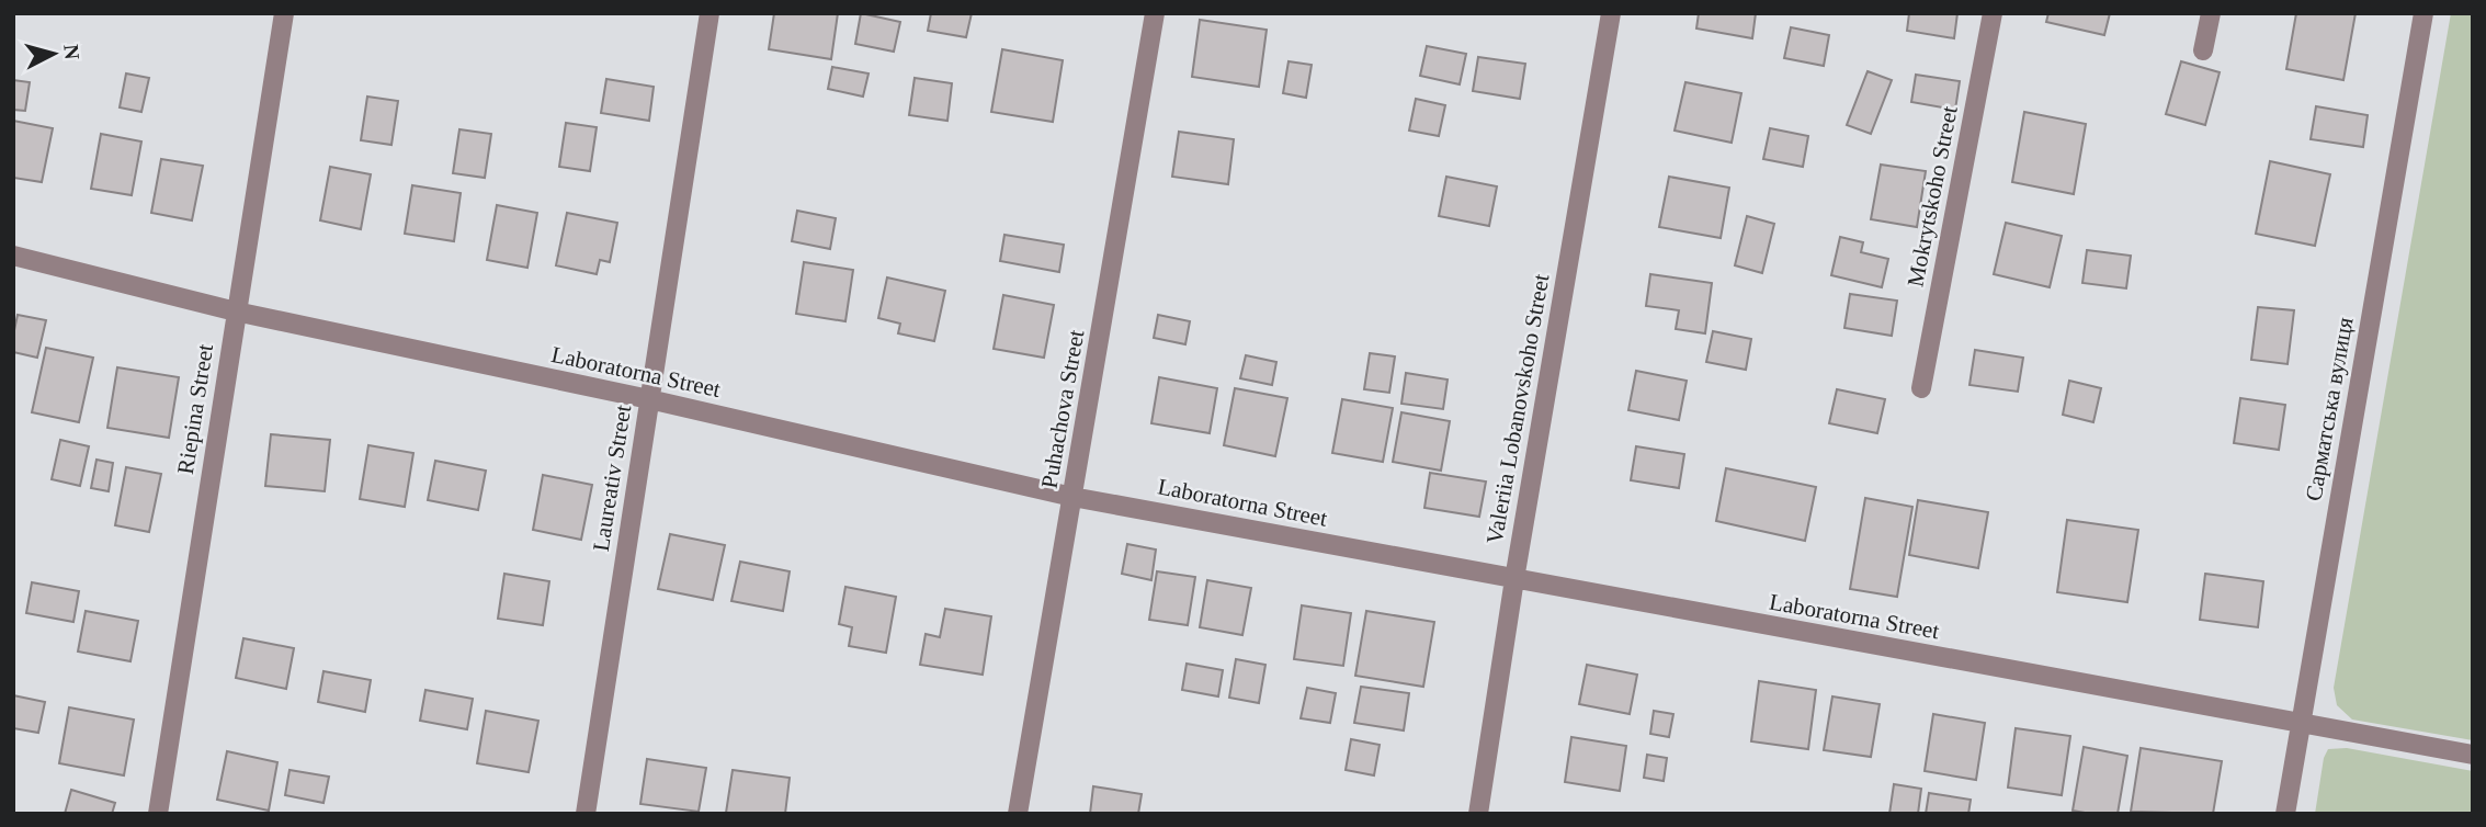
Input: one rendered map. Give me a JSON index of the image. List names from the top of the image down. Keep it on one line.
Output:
{"streets":{"street":["Mokrytskoho Street","Laboratorna Street","Riepina Street","Puhachova Street","Valeriia Lobanovskoho Street","Сарматська вулиця","Laureativ Street"]},"crossings":[["Laboratorna Street","Riepina Street"],["Laboratorna Street","Puhachova Street"],["Laboratorna Street","Valeriia Lobanovskoho Street"],["Laboratorna Street","Сарматська вулиця"],["Laboratorna Street","Laureativ Street"]],"north":"right"}
